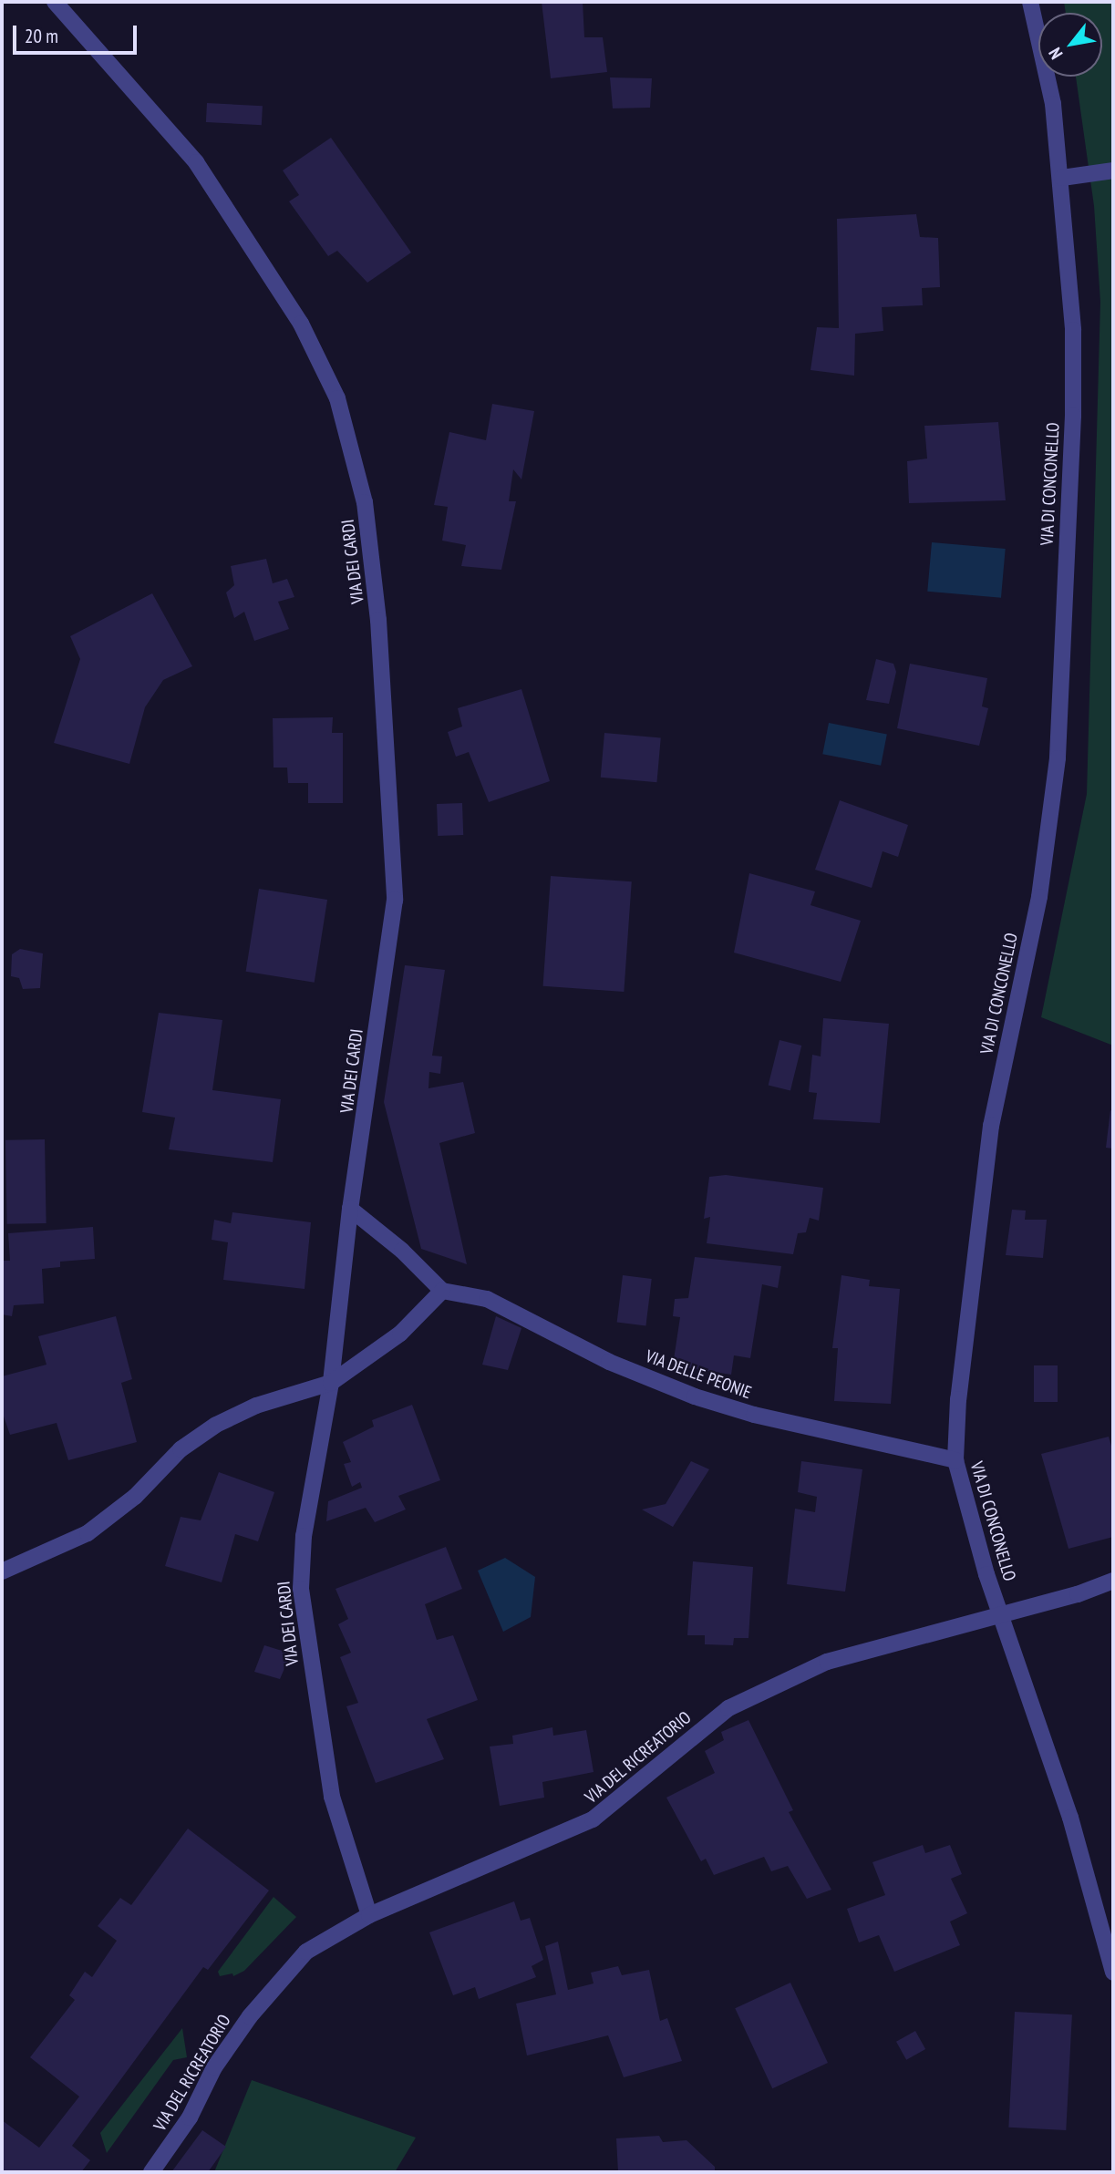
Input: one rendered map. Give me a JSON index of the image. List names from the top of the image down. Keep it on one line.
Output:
{"streets":{"street":["VIA DI CONCONELLO","VIA DEI CARDI","VIA DELLE PEONIE","VIA DEL RICREATORIO"]},"crossings":[["VIA DI CONCONELLO","VIA DELLE PEONIE"],["VIA DI CONCONELLO","VIA DEL RICREATORIO"],["VIA DEI CARDI","VIA DEL RICREATORIO"]],"scale_bar":"20 m","north":"bottom left"}
